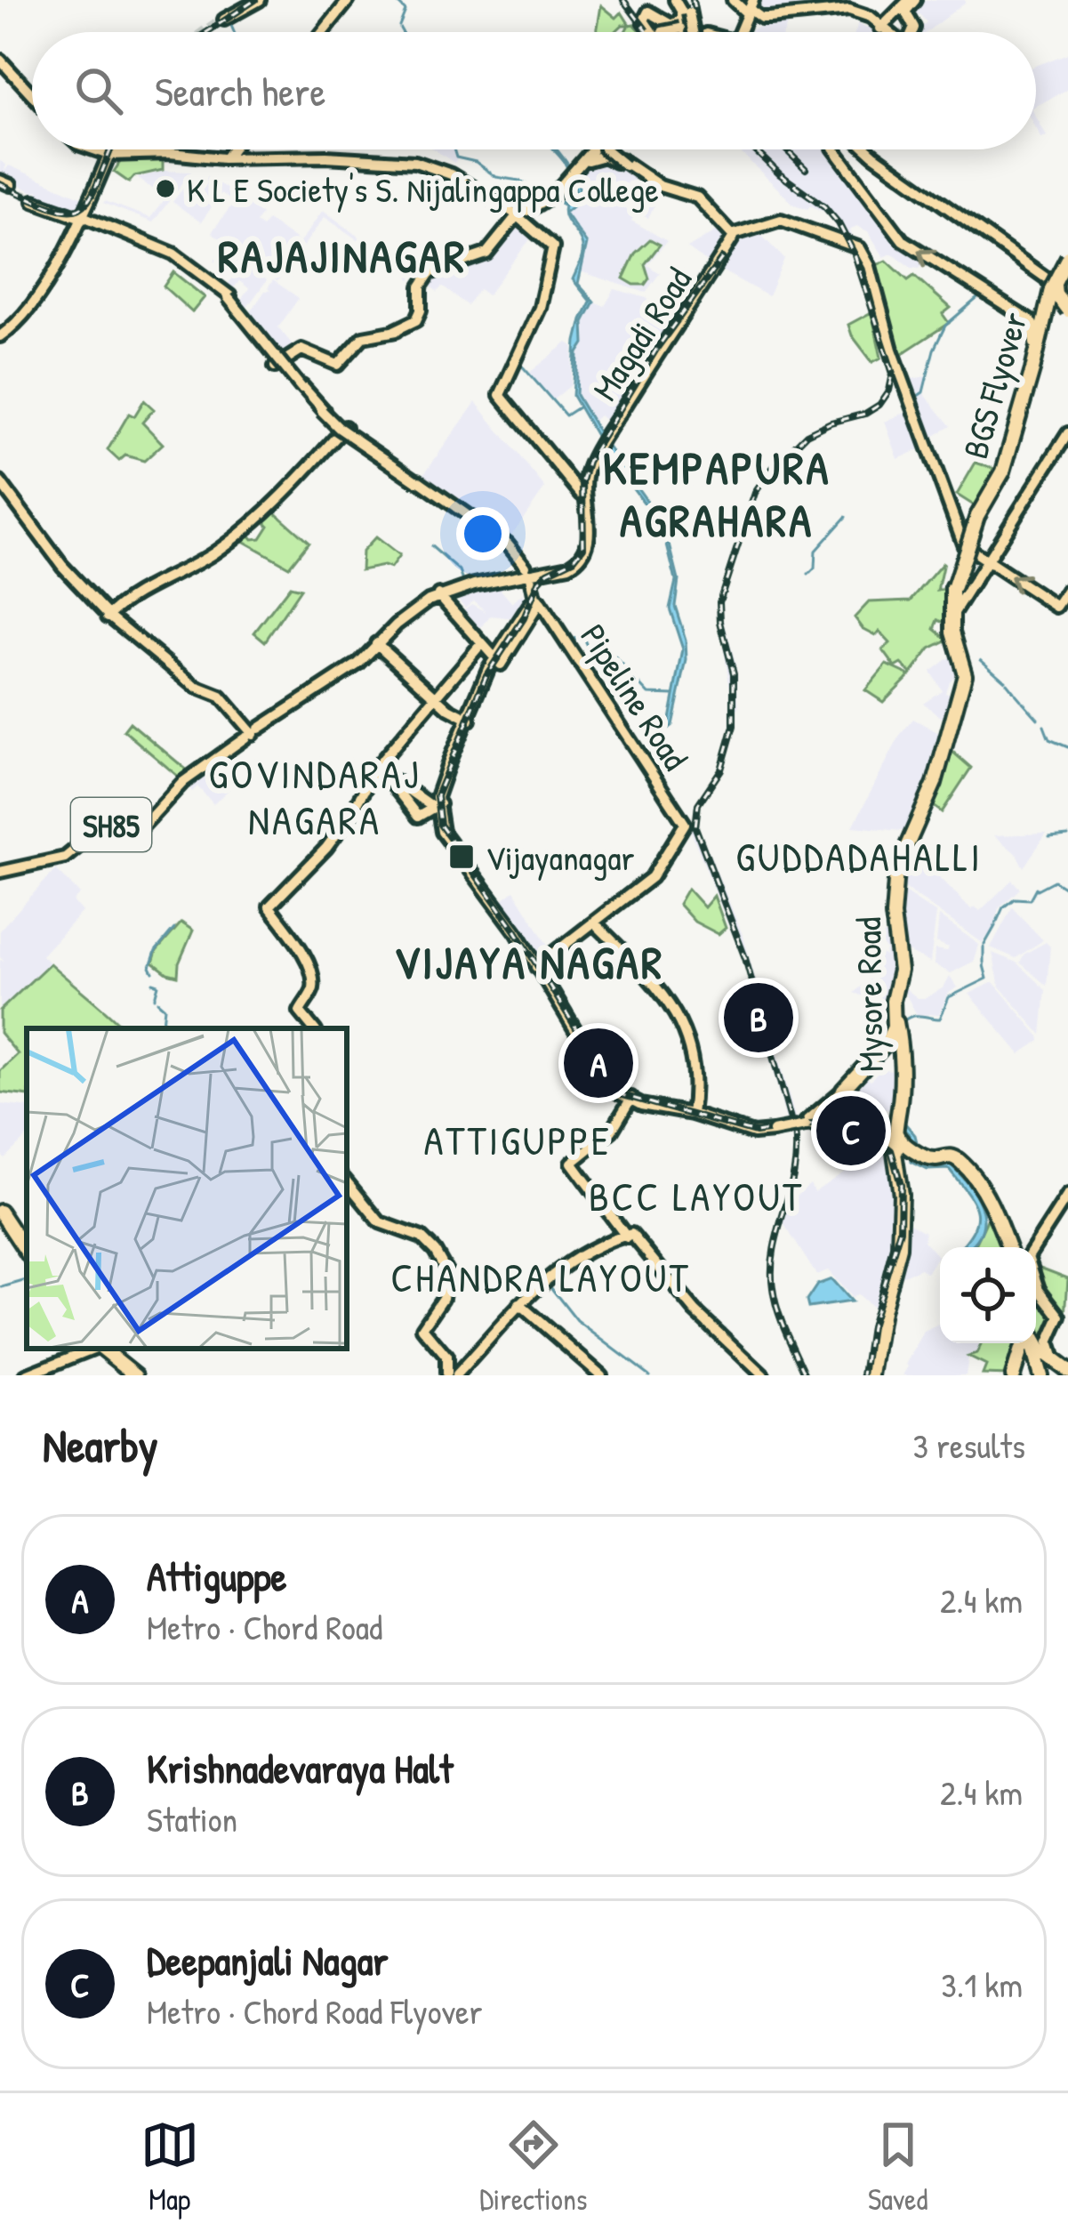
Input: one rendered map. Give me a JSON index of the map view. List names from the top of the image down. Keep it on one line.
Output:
{"streets":{"highway":["BGS Flyover","Mysore Road"],"main road":["Magadi Road","Pipeline Road","SH85"]},"crossings":[["Magadi Road","Pipeline Road"],["Magadi Road","SH85"],["BGS Flyover","Mysore Road"]],"districts":["RAJAJINAGAR","KEMPAPURA AGRAHARA","GOVINDARAJ NAGARA","GUDDADAHALLI","VIJAYA NAGAR","ATTIGUPPE","BCC LAYOUT","CHANDRA LAYOUT"],"places":{"other":["K L E Society's S. Nijalingappa College"],"transit":["Vijayanagar"]},"page":{"search":"Search here","pins":["B","A","C"],"heading":["Nearby","3 results"],"list":[{"mark":"A","name":"Attiguppe","note":"Metro · Chord Road","value":"2.4 km"},{"mark":"B","name":"Krishnadevaraya Halt","note":"Station","value":"2.4 km"},{"mark":"C","name":"Deepanjali Nagar","note":"Metro · Chord Road Flyover","value":"3.1 km"}],"nav":["Map","Directions","Saved"]}}
